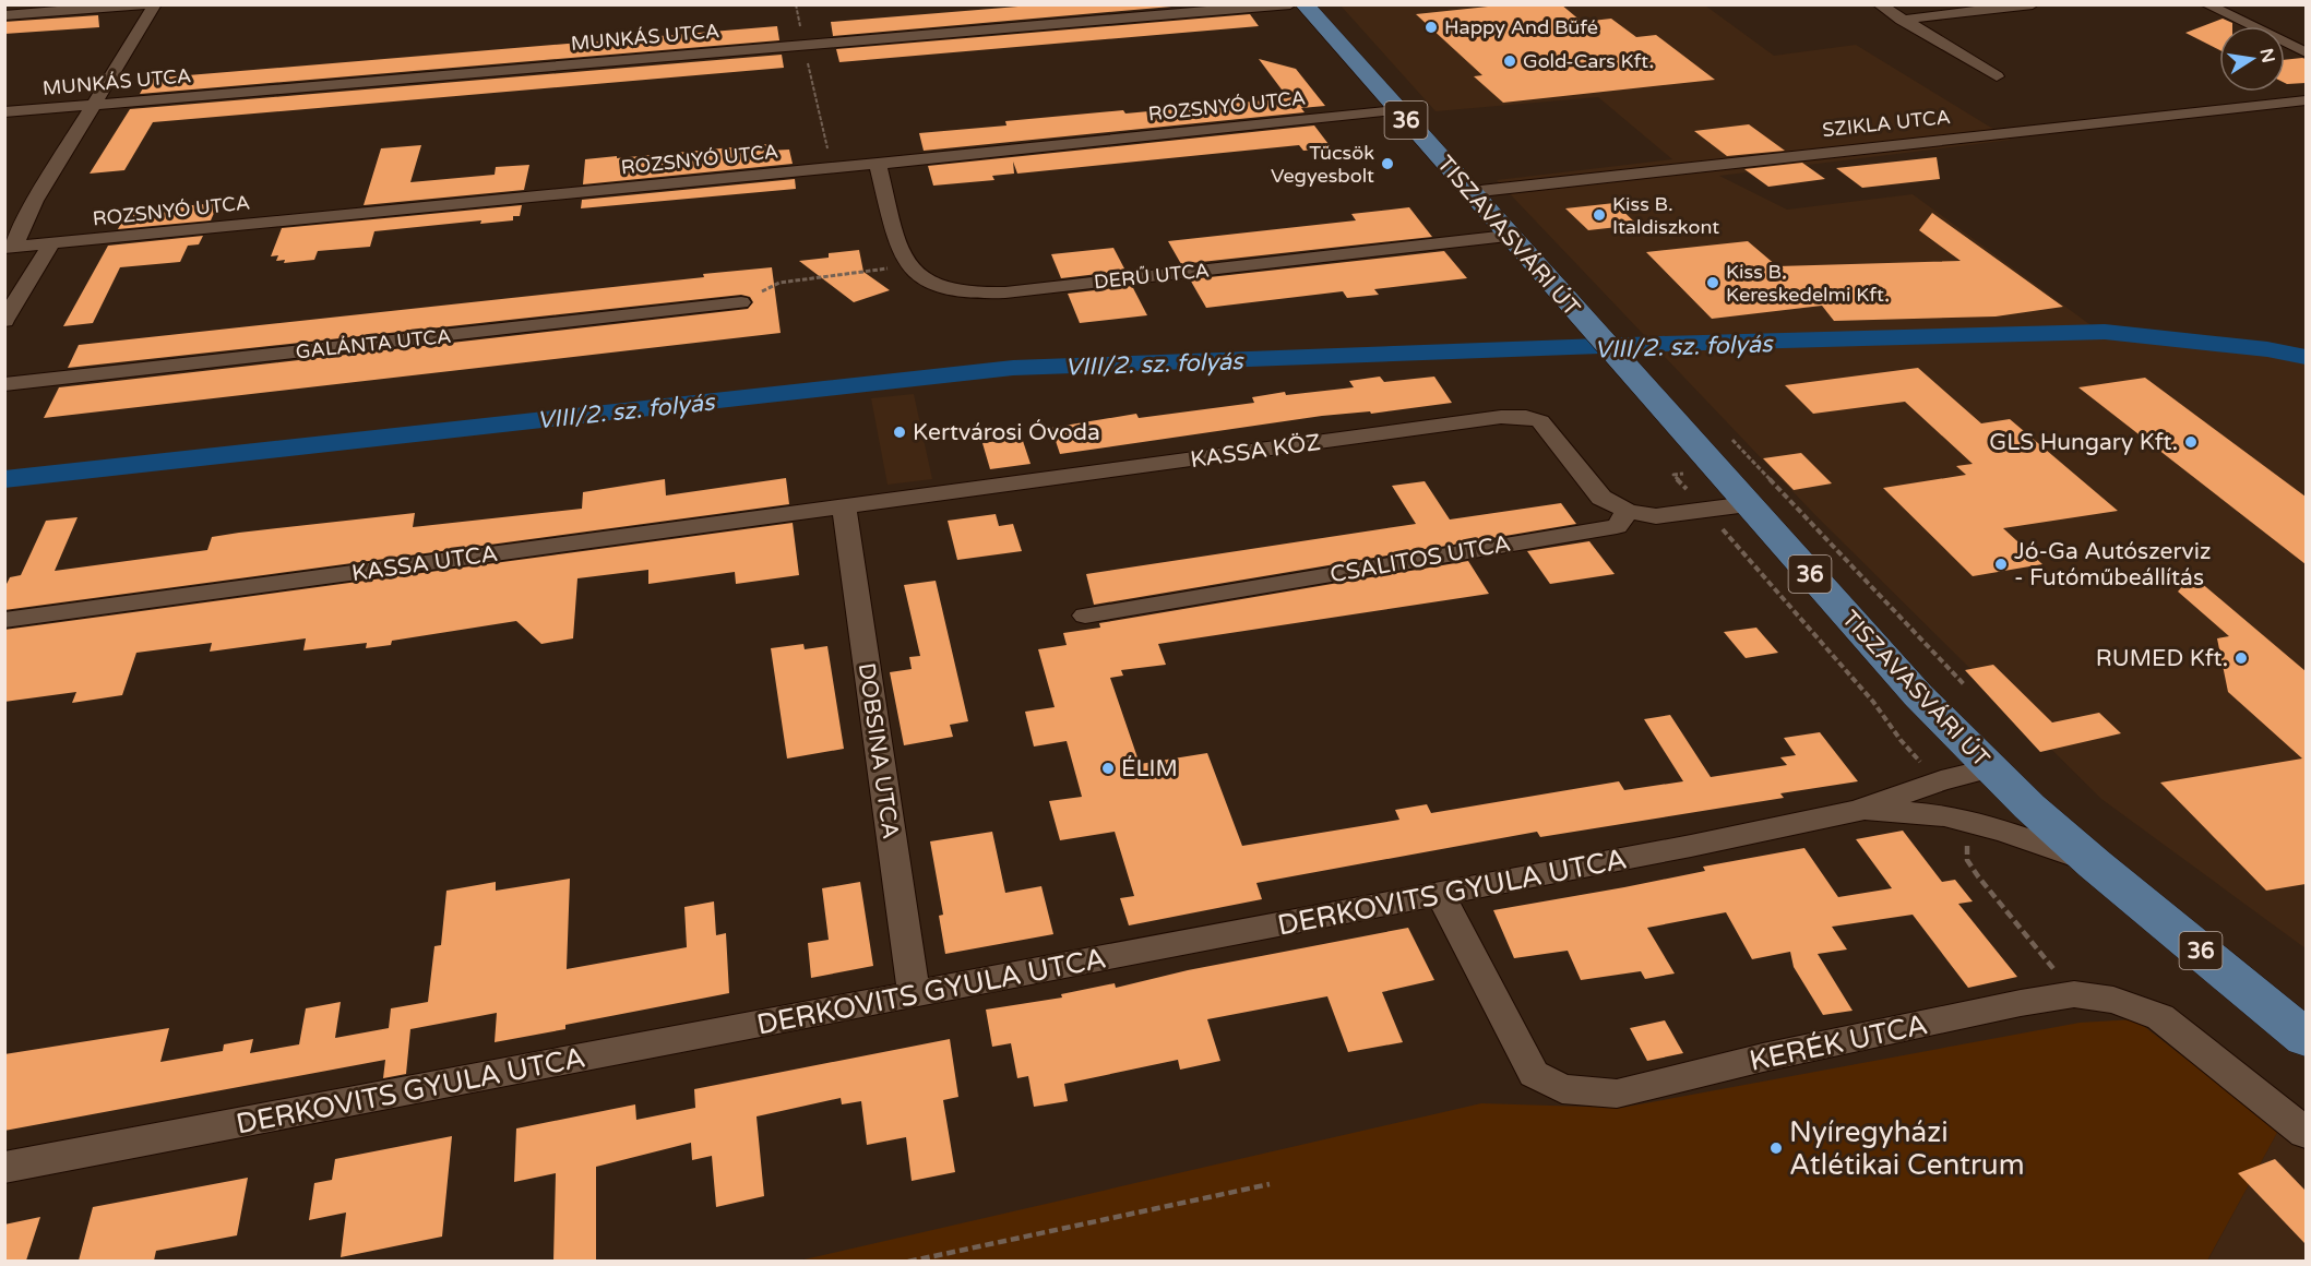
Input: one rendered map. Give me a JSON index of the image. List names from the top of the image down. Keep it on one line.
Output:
{"streets":{"main road":["36","TISZAVASVÁRI ÚT"],"street":["MUNKÁS UTCA","ROZSNYÓ UTCA","SZIKLA UTCA","DERŰ UTCA","GALÁNTA UTCA","KASSA KÖZ","CSALITOS UTCA","KASSA UTCA","DOBSINA UTCA","DERKOVITS GYULA UTCA","KERÉK UTCA"]},"crossings":[["ROZSNYÓ UTCA","TISZAVASVÁRI ÚT"],["SZIKLA UTCA","TISZAVASVÁRI ÚT"],["TISZAVASVÁRI ÚT","DERŰ UTCA"],["TISZAVASVÁRI ÚT","DERKOVITS GYULA UTCA"],["KASSA KÖZ","CSALITOS UTCA"],["KASSA KÖZ","KASSA UTCA"],["KASSA KÖZ","DOBSINA UTCA"],["KASSA UTCA","DOBSINA UTCA"],["DOBSINA UTCA","DERKOVITS GYULA UTCA"],["DERKOVITS GYULA UTCA","KERÉK UTCA"]],"water":["VIII/2. sz. folyás"],"places":["Happy And Büfé","Gold-Cars Kft.","Tücsök Vegyesbolt","Kiss B. Italdiszkont","Kiss B. Kereskedelmi Kft.","Kertvárosi Óvoda","GLS Hungary Kft.","Jó-Ga Autószerviz - Futóműbeállítás","RUMED Kft.","ÉLIM","Nyíregyházi Atlétikai Centrum"],"north":"right"}
